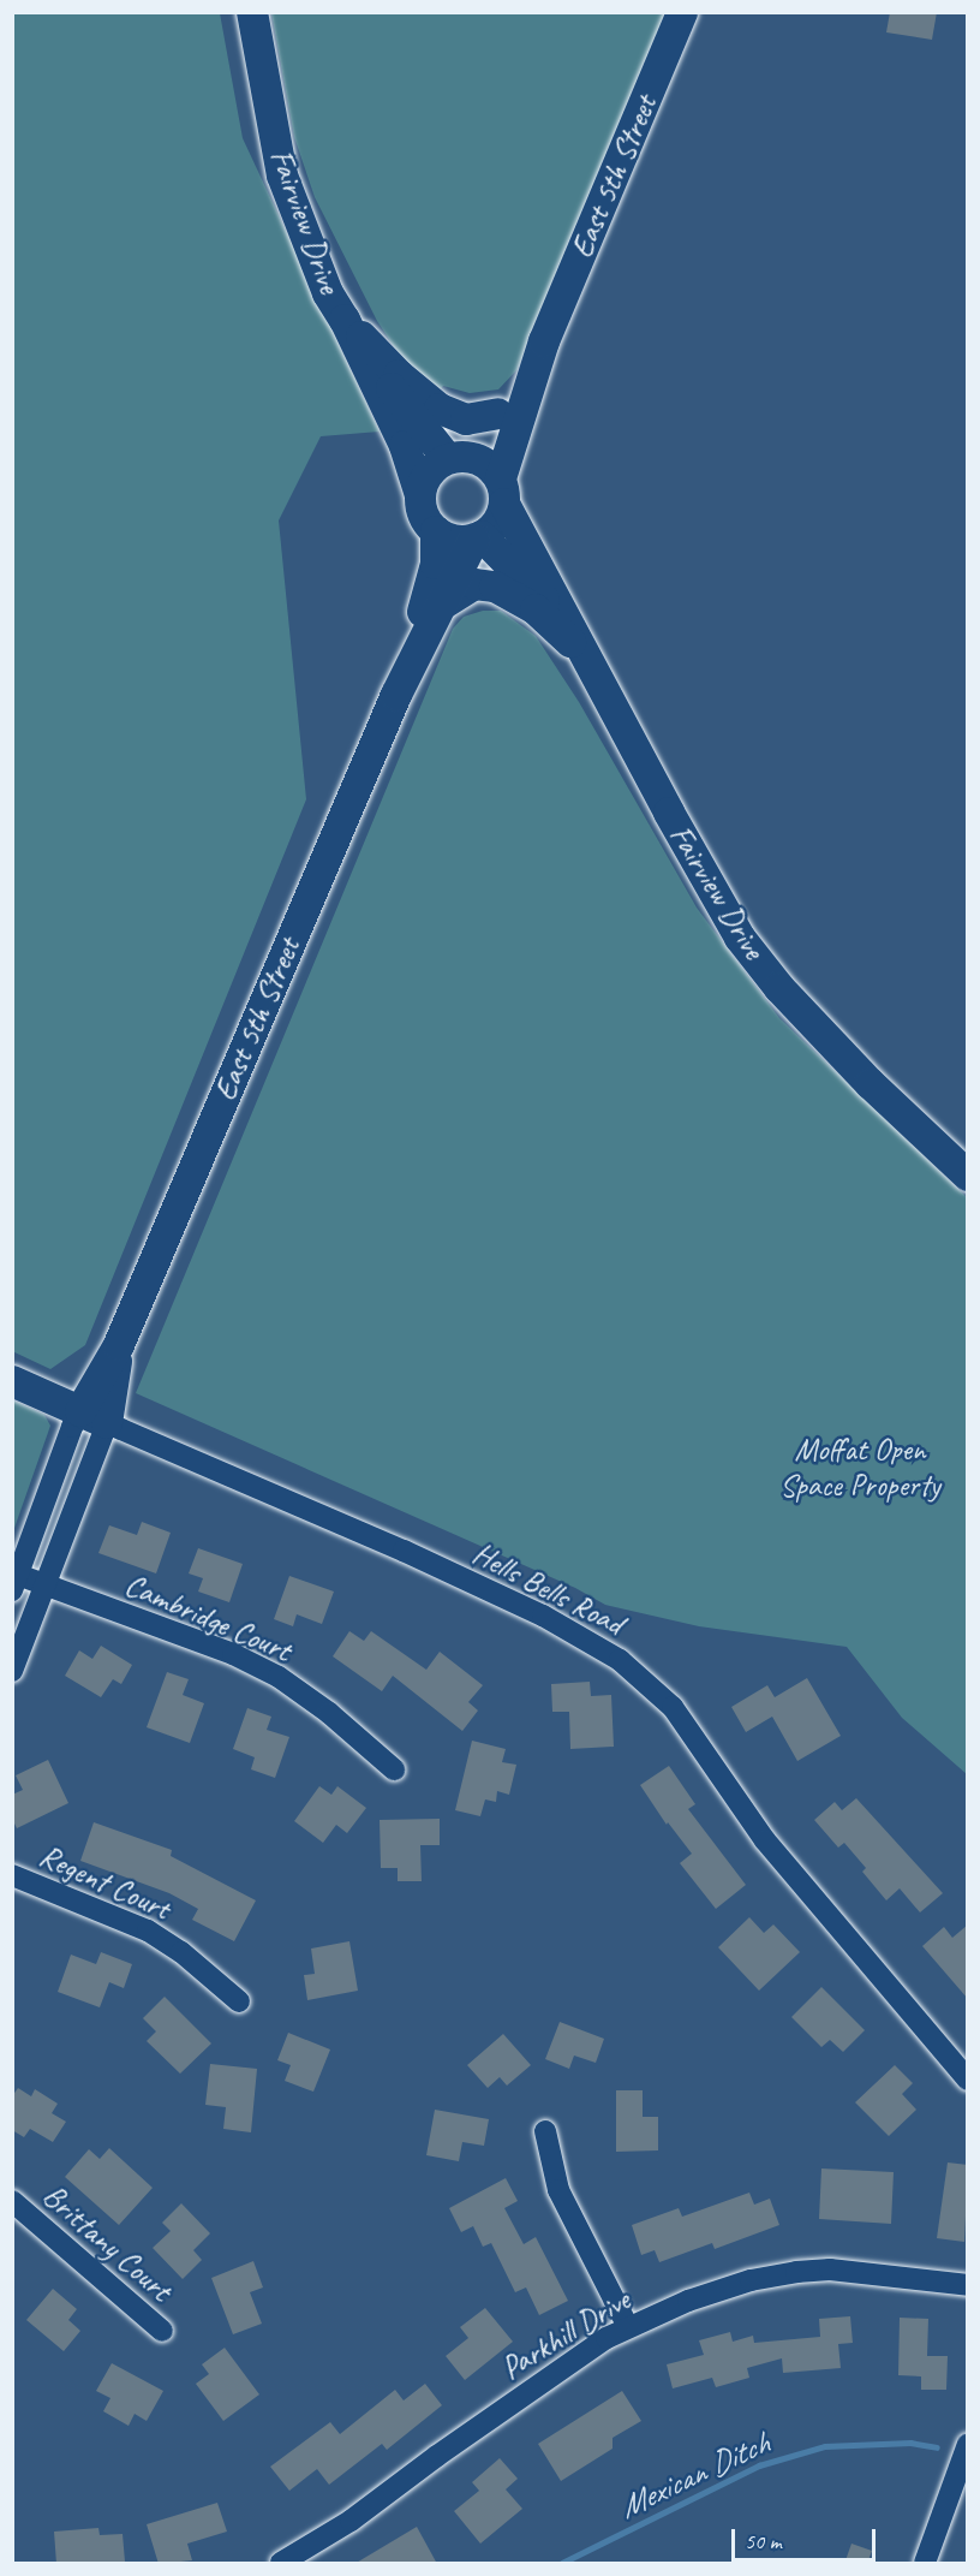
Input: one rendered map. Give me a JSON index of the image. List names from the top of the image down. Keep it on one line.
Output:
{"streets":{"main road":["East 5th Street","Fairview Drive"],"street":["Hells Bells Road","Cambridge Court","Regent Court","Brittany Court","Parkhill Drive"]},"crossings":[["East 5th Street","Fairview Drive"],["East 5th Street","Hells Bells Road"],["East 5th Street","Cambridge Court"]],"water":["Mexican Ditch"],"parks":["Moffat Open Space Property"],"scale_bar":"50 m"}
